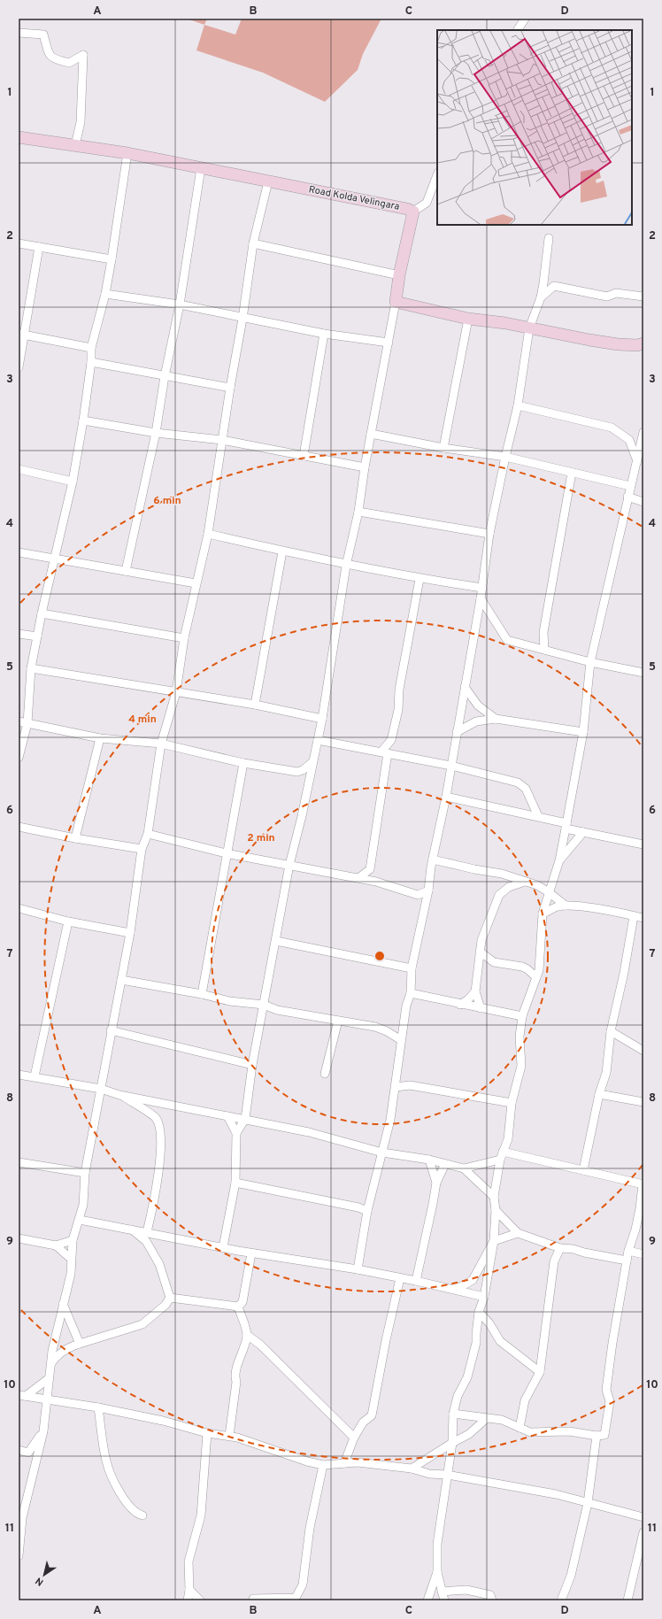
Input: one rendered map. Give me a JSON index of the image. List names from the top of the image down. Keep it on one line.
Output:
{"streets":{"main road":["Road Kolda Velingara"]},"north":"bottom left","grid":{"columns":["A","B","C","D"],"rows":["1","2","3","4","5","6","7","8","9","10","11"]},"rings":["6 min","4 min","2 min"]}
